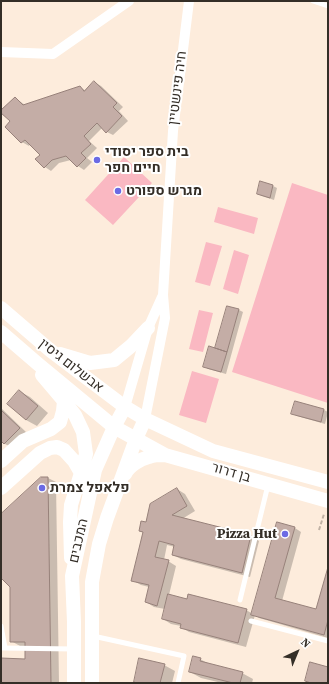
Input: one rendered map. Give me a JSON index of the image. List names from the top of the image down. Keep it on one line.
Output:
{"streets":{"street":["חיה פינשטיין","אבשלום גיסין","בן דרור","המכבים"]},"crossings":[["חיה פינשטיין","אבשלום גיסין"],["חיה פינשטיין","בן דרור"],["חיה פינשטיין","המכבים"],["אבשלום גיסין","בן דרור"],["אבשלום גיסין","המכבים"],["בן דרור","המכבים"]],"places":["בית ספר יסודי חיים חפר","מגרש ספורט","פלאפל צמרת","Pizza Hut"],"north":"top right"}
